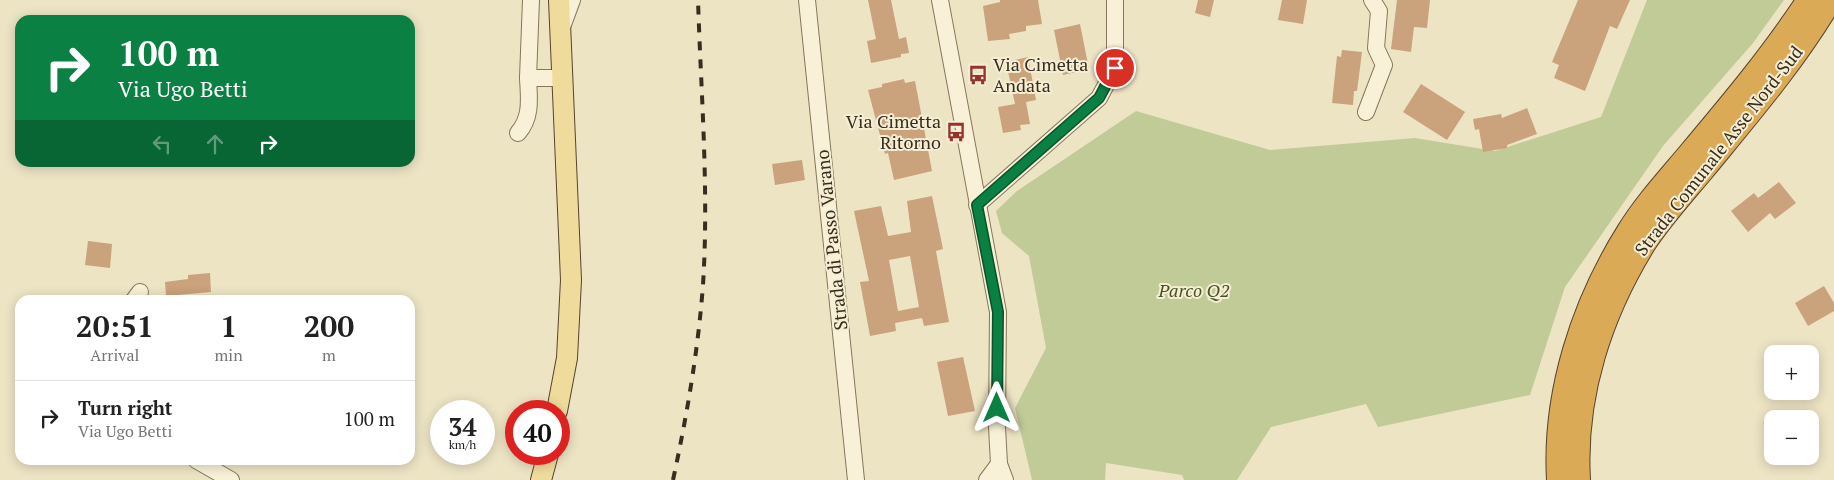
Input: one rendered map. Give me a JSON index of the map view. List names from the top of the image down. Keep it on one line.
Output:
{"streets":{"highway":["Strada Comunale Asse Nord-Sud"],"street":["Strada di Passo Varano"]},"parks":["Parco Q2"],"places":{"bus stop":["Via Cimetta Andata","Via Cimetta Ritorno"]},"page":{"turn":["100 m","Via Ugo Betti"],"eta":["20:51","Arrival","1","min","200","m"],"map_buttons":["+","−"],"list":[{"name":"Turn right","note":"Via Ugo Betti","value":"100 m"}],"speed":"34 km/h","limit":"40"}}
